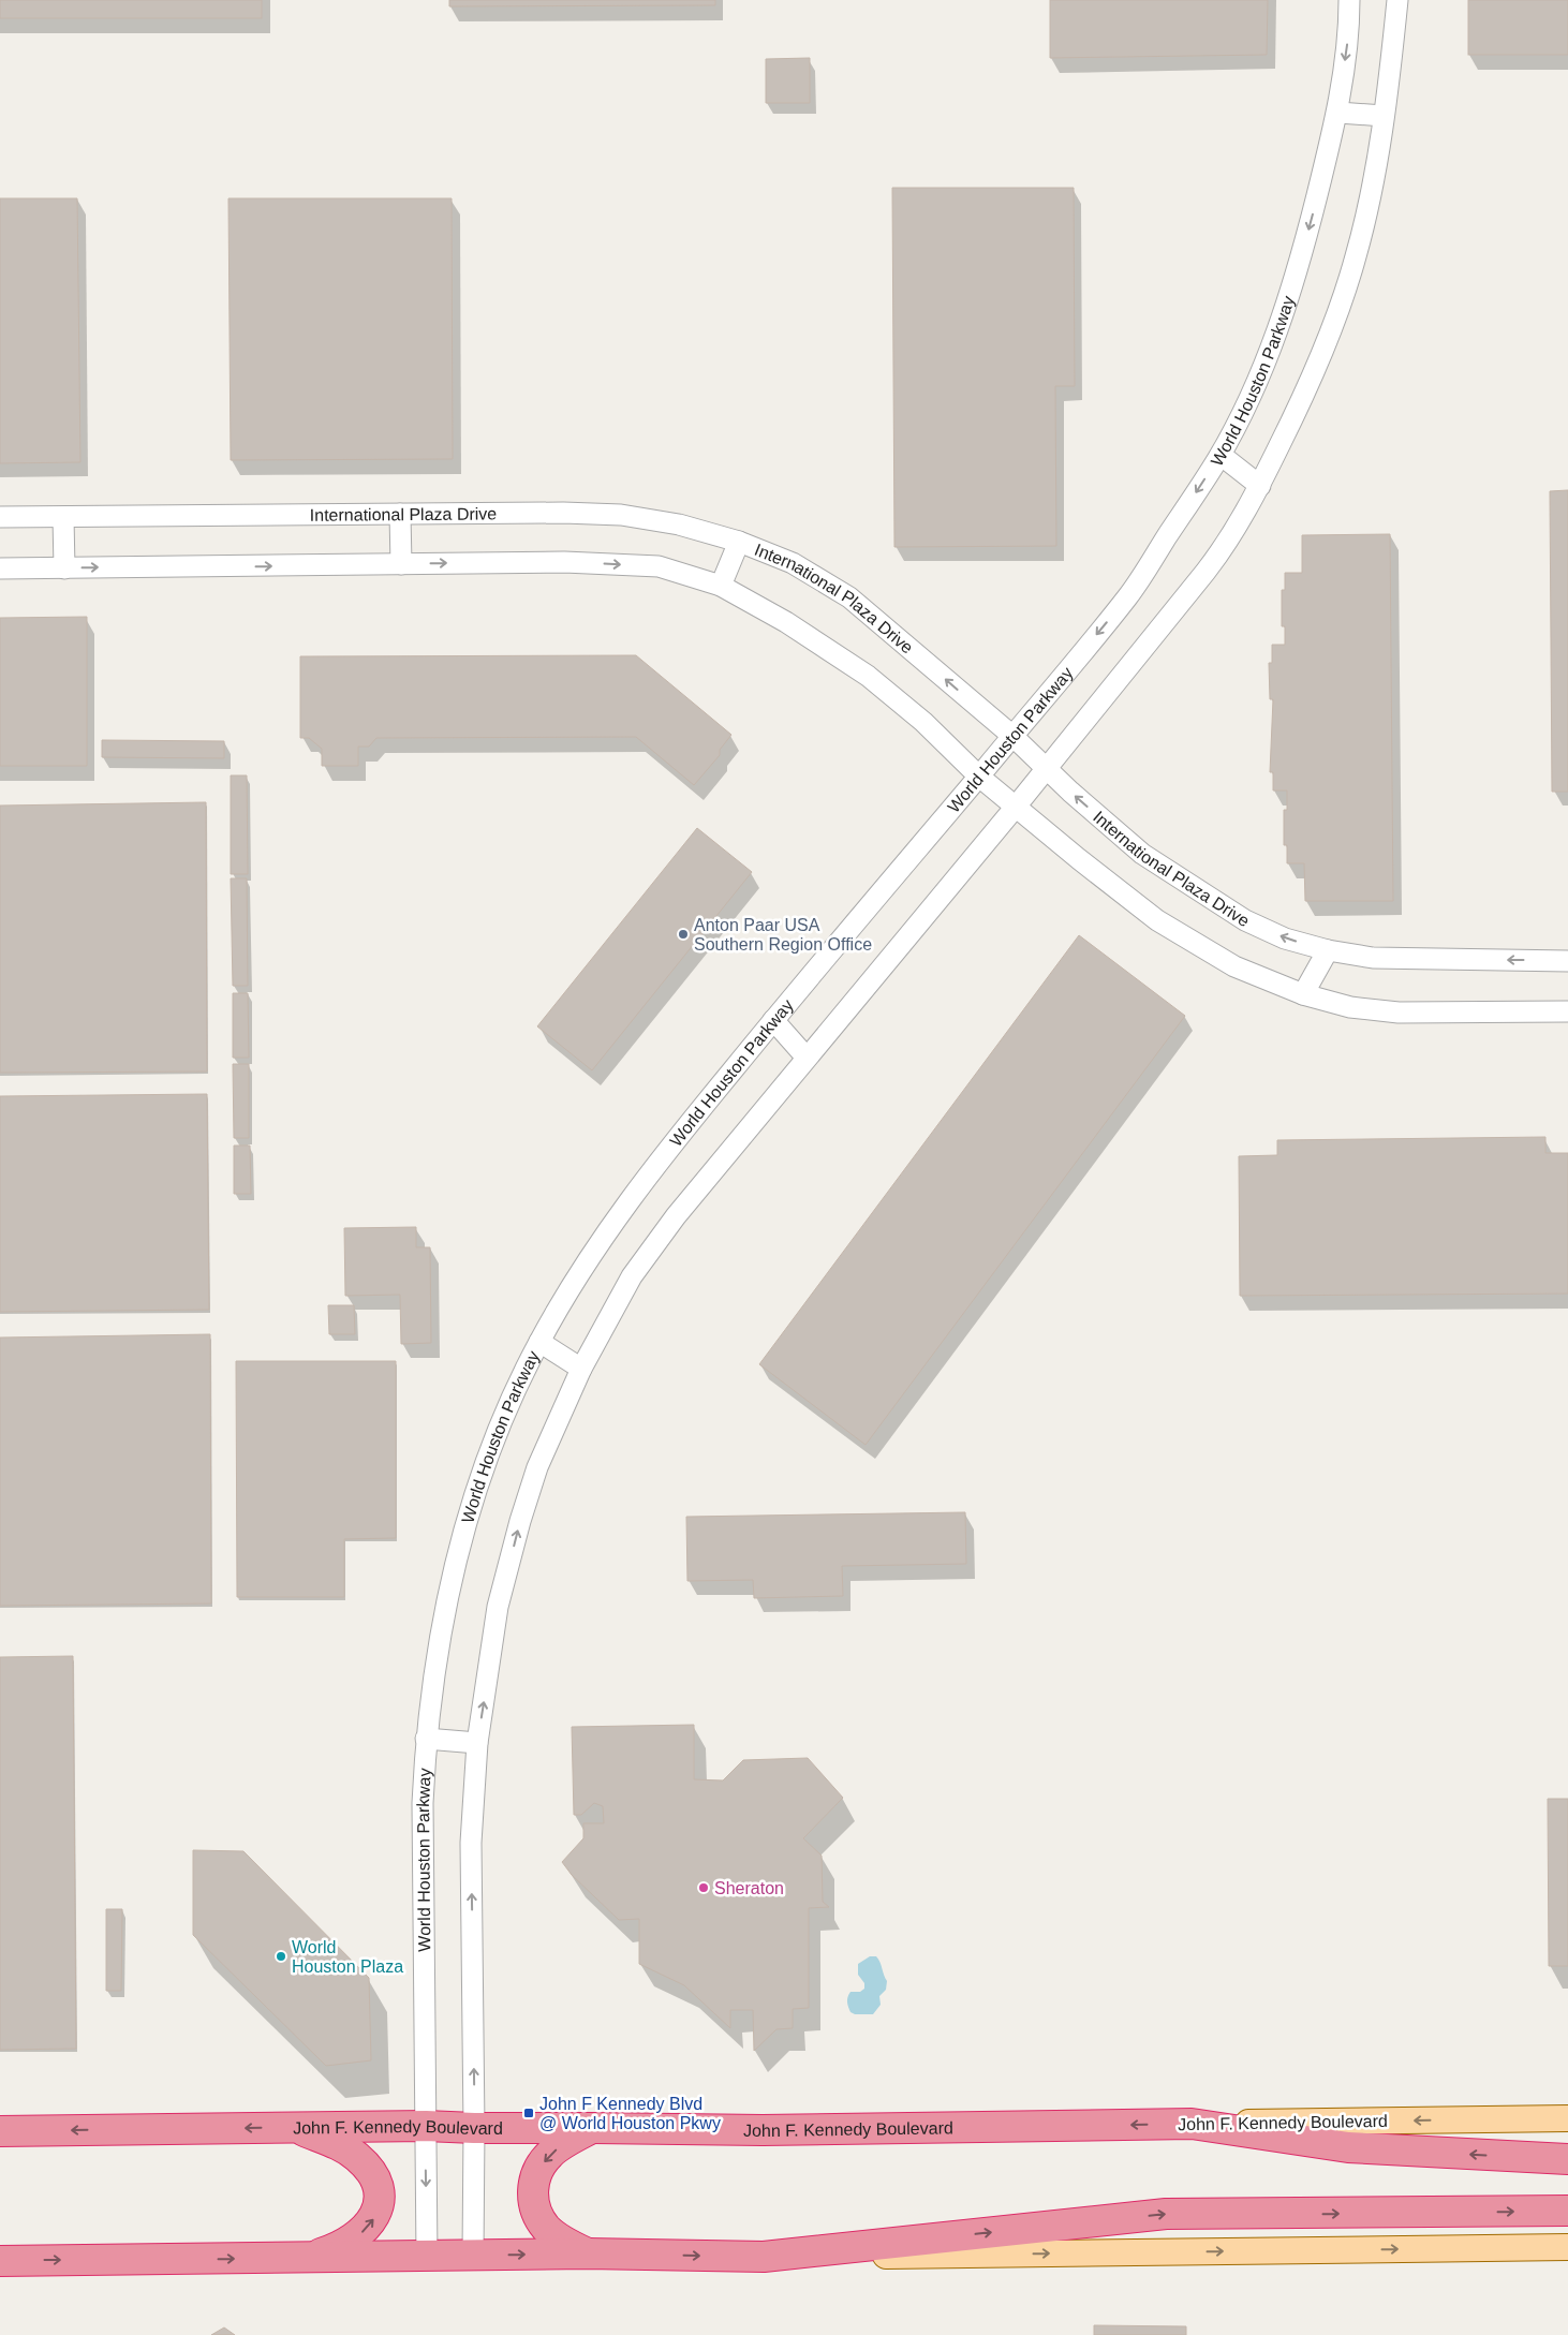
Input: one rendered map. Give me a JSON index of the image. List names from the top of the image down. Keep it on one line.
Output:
{"streets":{"highway":["John F. Kennedy Boulevard"],"street":["World Houston Parkway","International Plaza Drive"]},"crossings":[["World Houston Parkway","International Plaza Drive"],["World Houston Parkway","John F. Kennedy Boulevard"]],"places":{"other":["Anton Paar USA Southern Region Office","Sheraton","World Houston Plaza"],"transit":["John F Kennedy Blvd @ World Houston Pkwy"]}}
